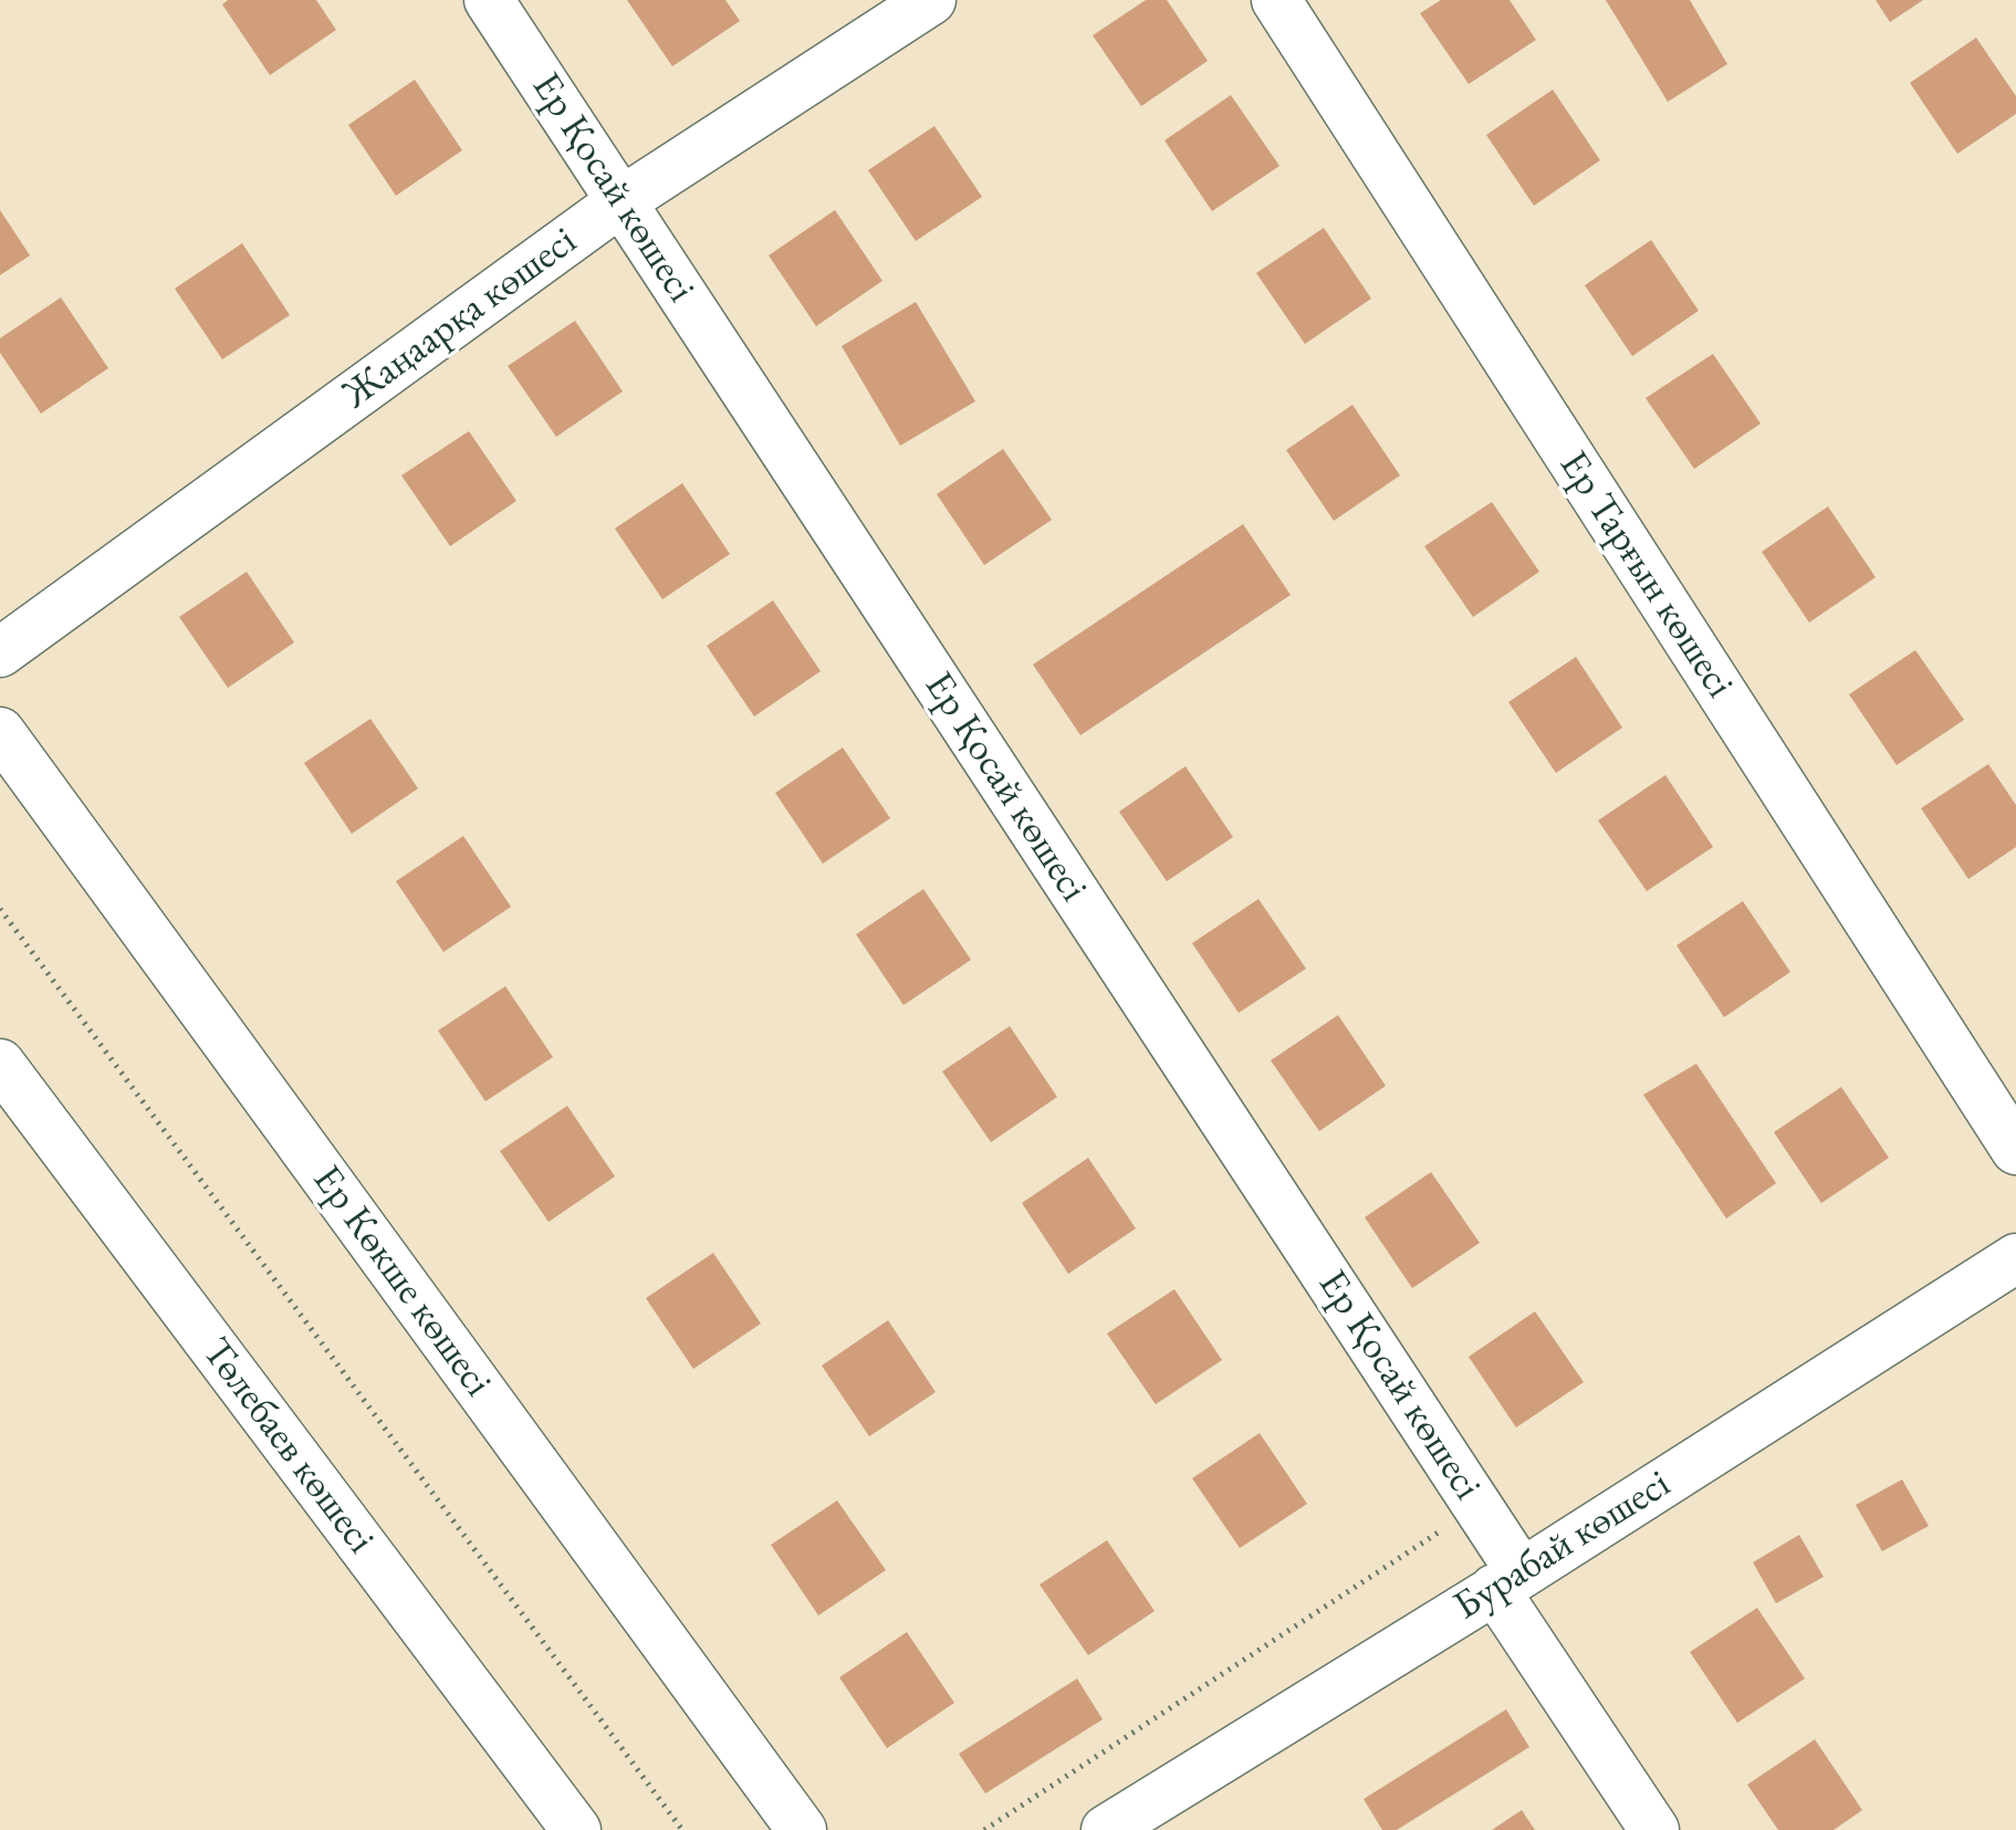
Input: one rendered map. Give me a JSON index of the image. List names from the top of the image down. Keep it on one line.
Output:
{"streets":{"street":["Ер Қосай көшесі","Жаңаарқа көшесі","Ер Тарғын көшесі","Ер Көкше көшесі","Төлебаев көшесі","Бурабай көшесі"]},"crossings":[["Ер Қосай көшесі","Жаңаарқа көшесі"],["Ер Қосай көшесі","Бурабай көшесі"]]}
